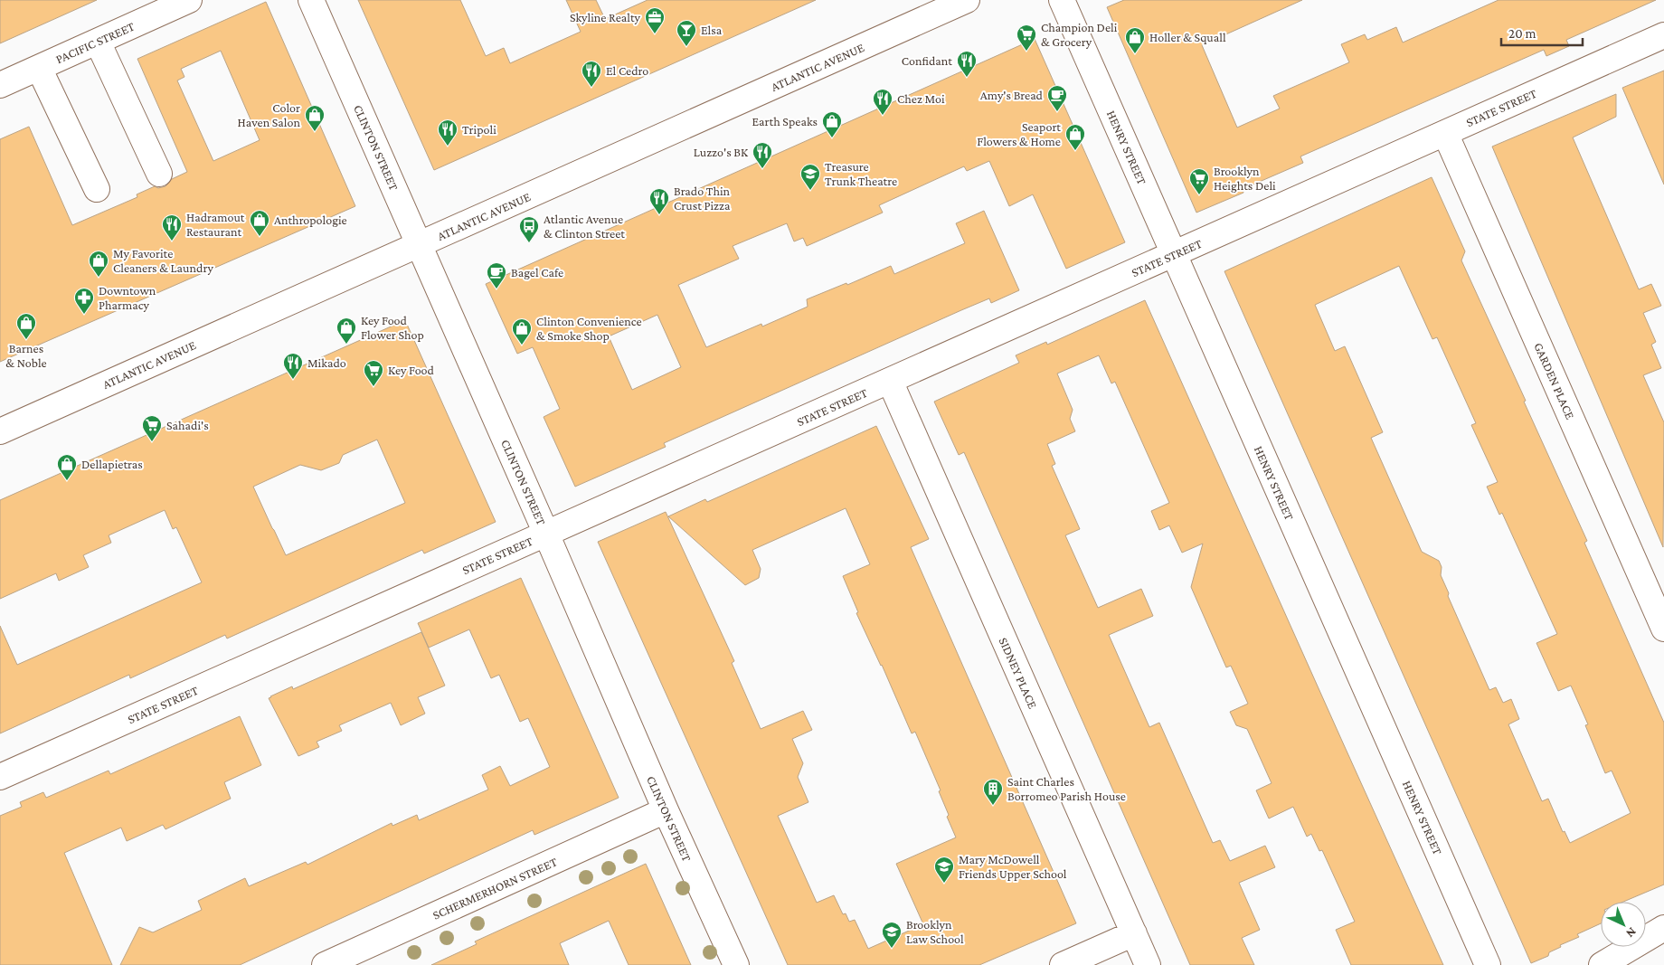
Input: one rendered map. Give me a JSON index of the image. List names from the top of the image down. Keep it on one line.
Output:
{"streets":{"street":["PACIFIC STREET","ATLANTIC AVENUE","STATE STREET","CLINTON STREET","HENRY STREET","GARDEN PLACE","SIDNEY PLACE","SCHERMERHORN STREET"]},"crossings":[["ATLANTIC AVENUE","CLINTON STREET"],["STATE STREET","CLINTON STREET"],["STATE STREET","HENRY STREET"],["STATE STREET","GARDEN PLACE"],["STATE STREET","SIDNEY PLACE"],["CLINTON STREET","SCHERMERHORN STREET"]],"places":{"office":["Skyline Realty"],"bar":["Elsa"],"supermarket":["Champion Deli & Grocery","Brooklyn Heights Deli","Key Food","Sahadi's"],"shop":["Holler & Squall","Color Haven Salon","Earth Speaks","Seaport Flowers & Home","Anthropologie","My Favorite Cleaners & Laundry","Barnes & Noble","Key Food Flower Shop","Clinton Convenience & Smoke Shop","Dellapietras"],"restaurant":["Confidant","El Cedro","Chez Moi","Tripoli","Luzzo's BK","Brado Thin Crust Pizza","Hadramout Restaurant","Mikado"],"cafe":["Amy's Bread","Bagel Cafe"],"school or university":["Treasure Trunk Theatre","Mary McDowell Friends Upper School","Brooklyn Law School"],"bus stop":["Atlantic Avenue & Clinton Street"],"pharmacy":["Downtown Pharmacy"],"building":["Saint Charles Borromeo Parish House"]},"scale_bar":"20 m","north":"bottom right"}
